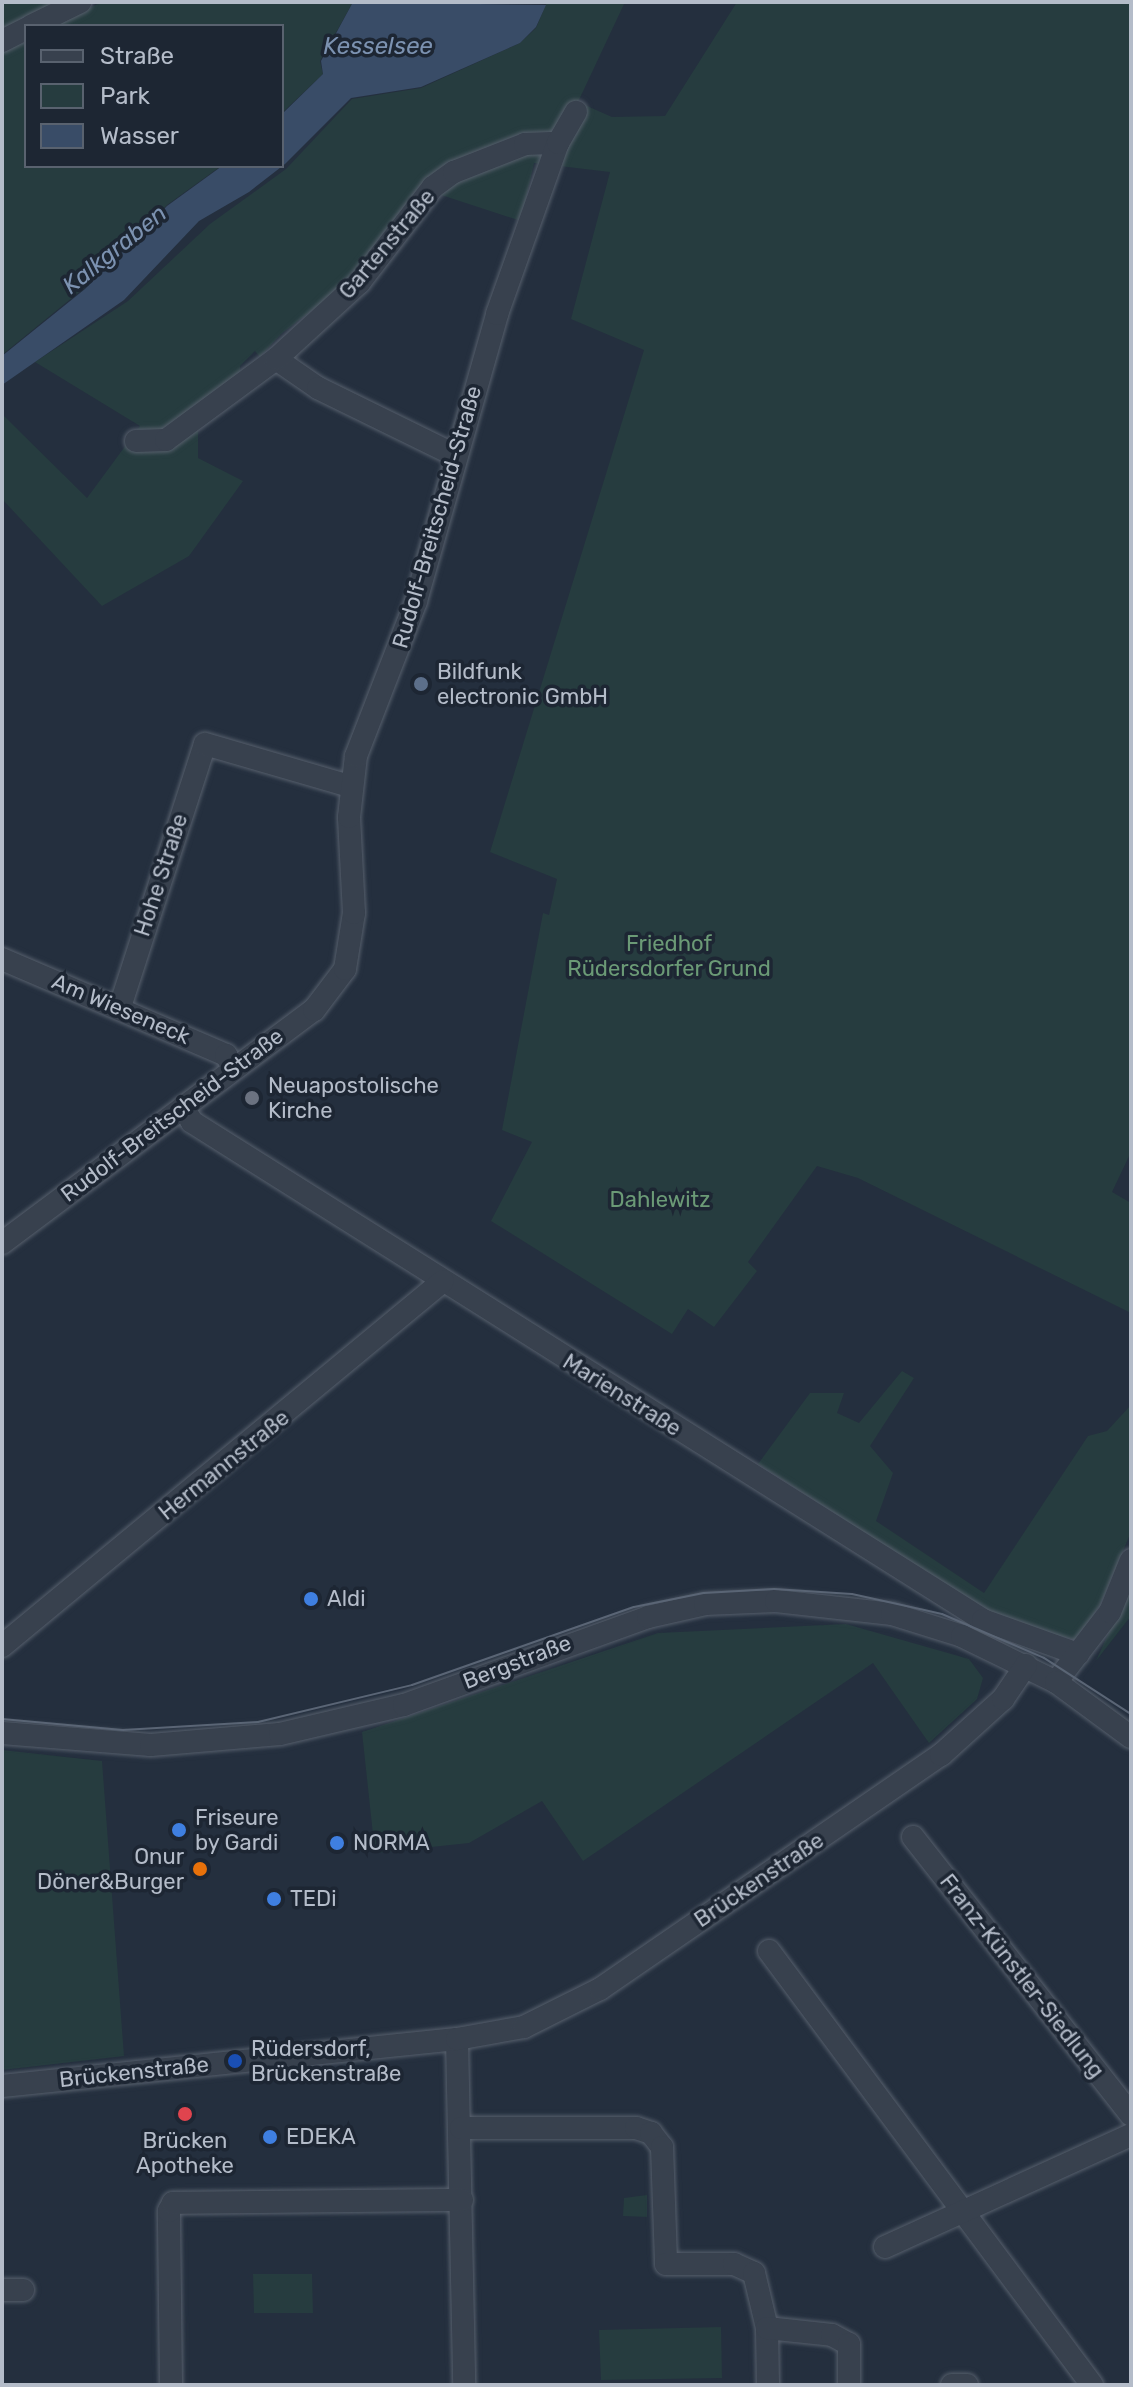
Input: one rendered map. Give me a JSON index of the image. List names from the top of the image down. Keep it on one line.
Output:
{"streets":{"street":["Gartenstraße","Rudolf-Breitscheid-Straße","Hohe Straße","Am Wieseneck","Marienstraße","Hermannstraße","Bergstraße","Brückenstraße","Franz-Künstler-Siedlung"]},"crossings":[["Gartenstraße","Rudolf-Breitscheid-Straße"],["Rudolf-Breitscheid-Straße","Hohe Straße"],["Rudolf-Breitscheid-Straße","Am Wieseneck"],["Rudolf-Breitscheid-Straße","Marienstraße"],["Hohe Straße","Am Wieseneck"],["Marienstraße","Hermannstraße"],["Bergstraße","Brückenstraße"]],"water":["Kesselsee","Kalkgraben"],"parks":["Friedhof Rüdersdorfer Grund","Dahlewitz"],"places":["Bildfunk electronic GmbH","Neuapostolische Kirche","Aldi","Friseure by Gardi","NORMA","Onur Döner&Burger","TEDi","Rüdersdorf, Brückenstraße","Brücken Apotheke","EDEKA"],"legend":["Straße","Park","Wasser"]}
